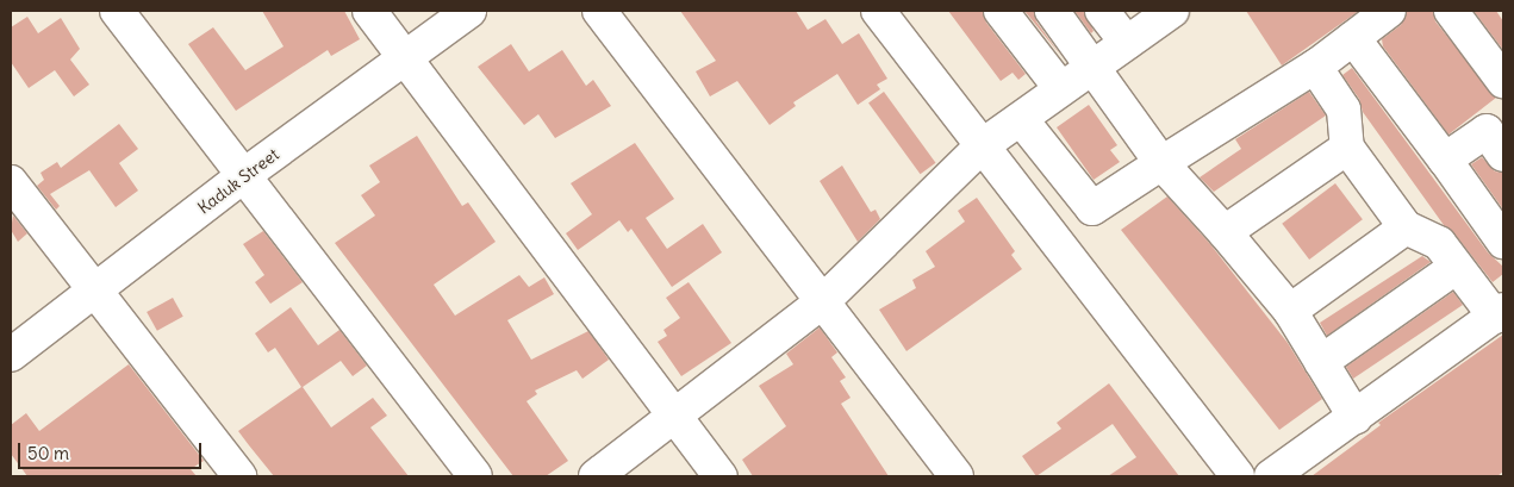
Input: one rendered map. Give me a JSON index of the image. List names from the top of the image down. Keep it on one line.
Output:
{"streets":{"street":["Kaduk Street"]},"scale_bar":"50 m"}
